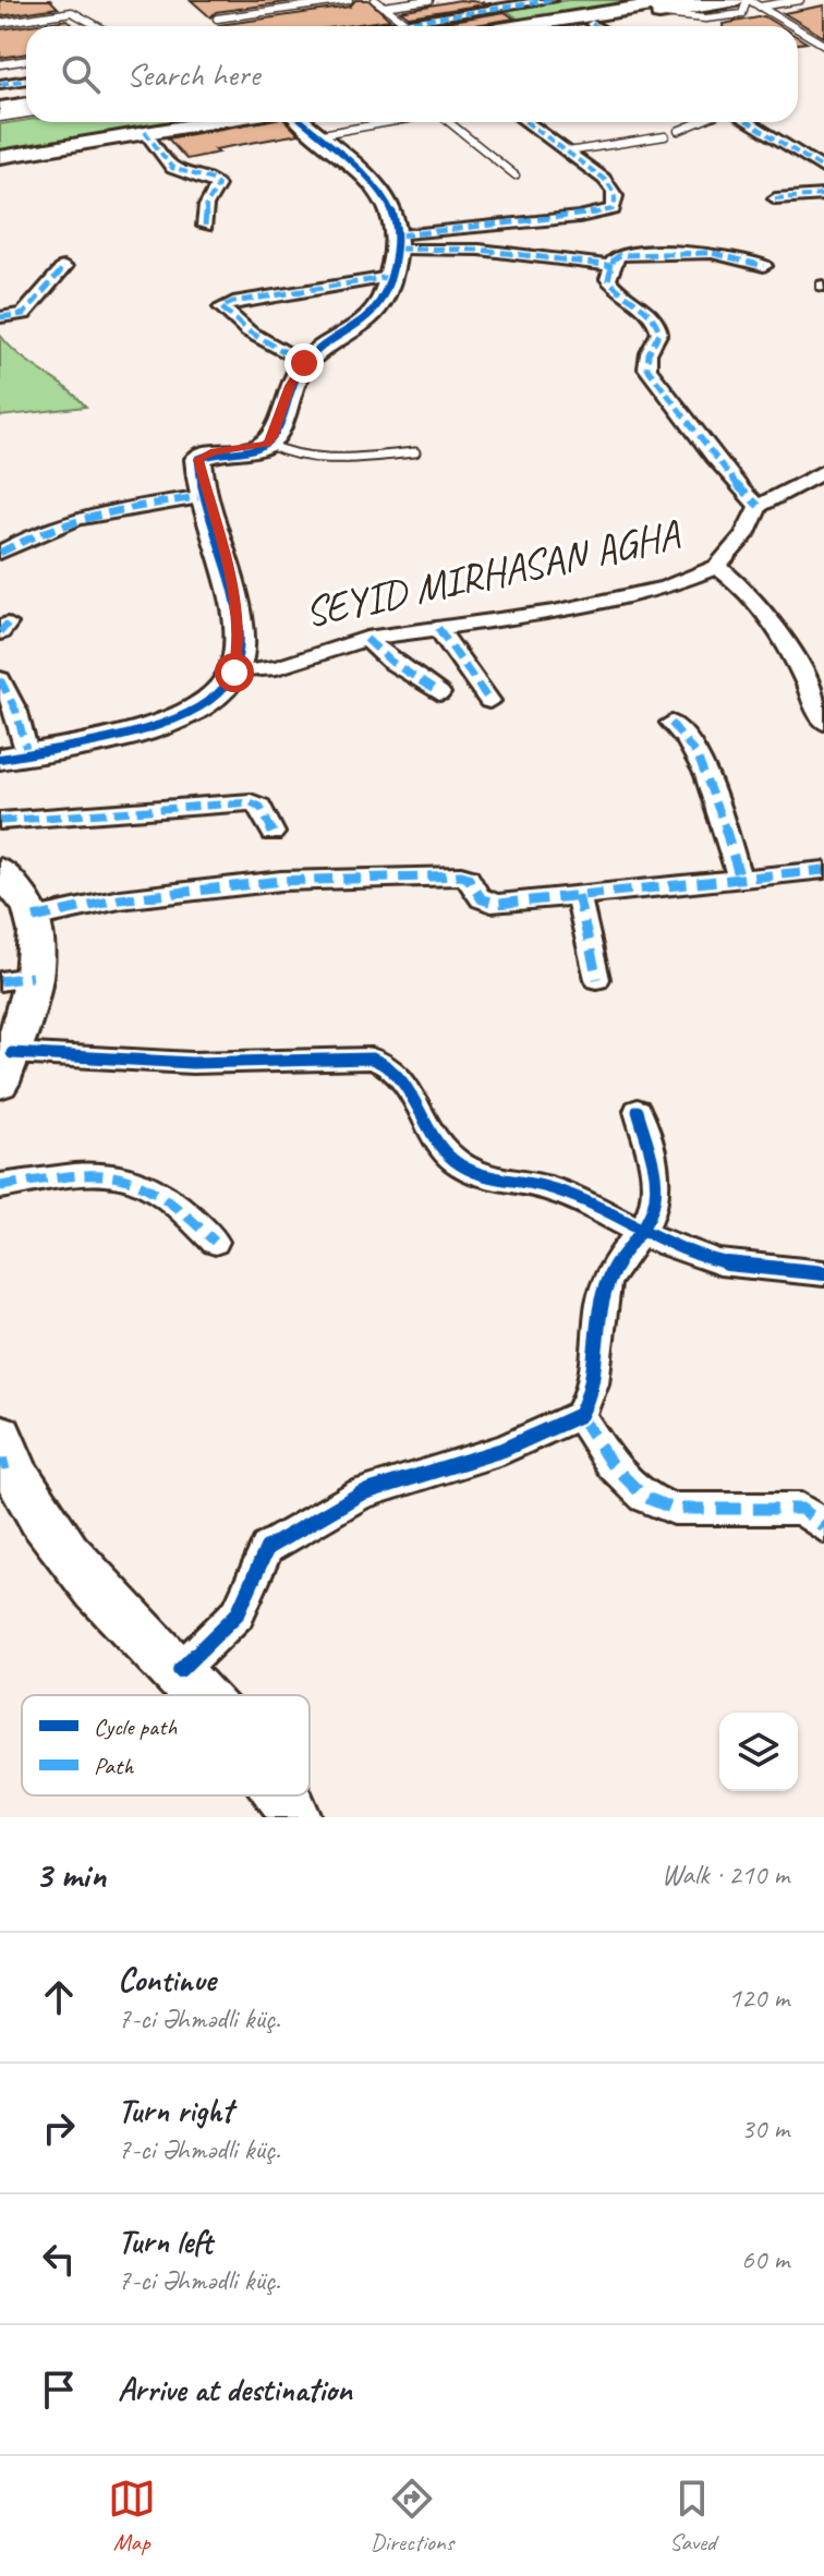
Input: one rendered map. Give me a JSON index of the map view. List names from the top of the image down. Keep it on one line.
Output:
{"streets":{"street":["SEYID MIRHASAN AGHA"]},"legend":["Cycle path","Path"],"page":{"search":"Search here","heading":["3 min","Walk · 210 m"],"list":[["Continue","7-ci Əhmədli küç.","120 m"],["Turn right","7-ci Əhmədli küç.","30 m"],["Turn left","7-ci Əhmədli küç.","60 m"],"Arrive at destination"],"nav":["Map","Directions","Saved"]}}
